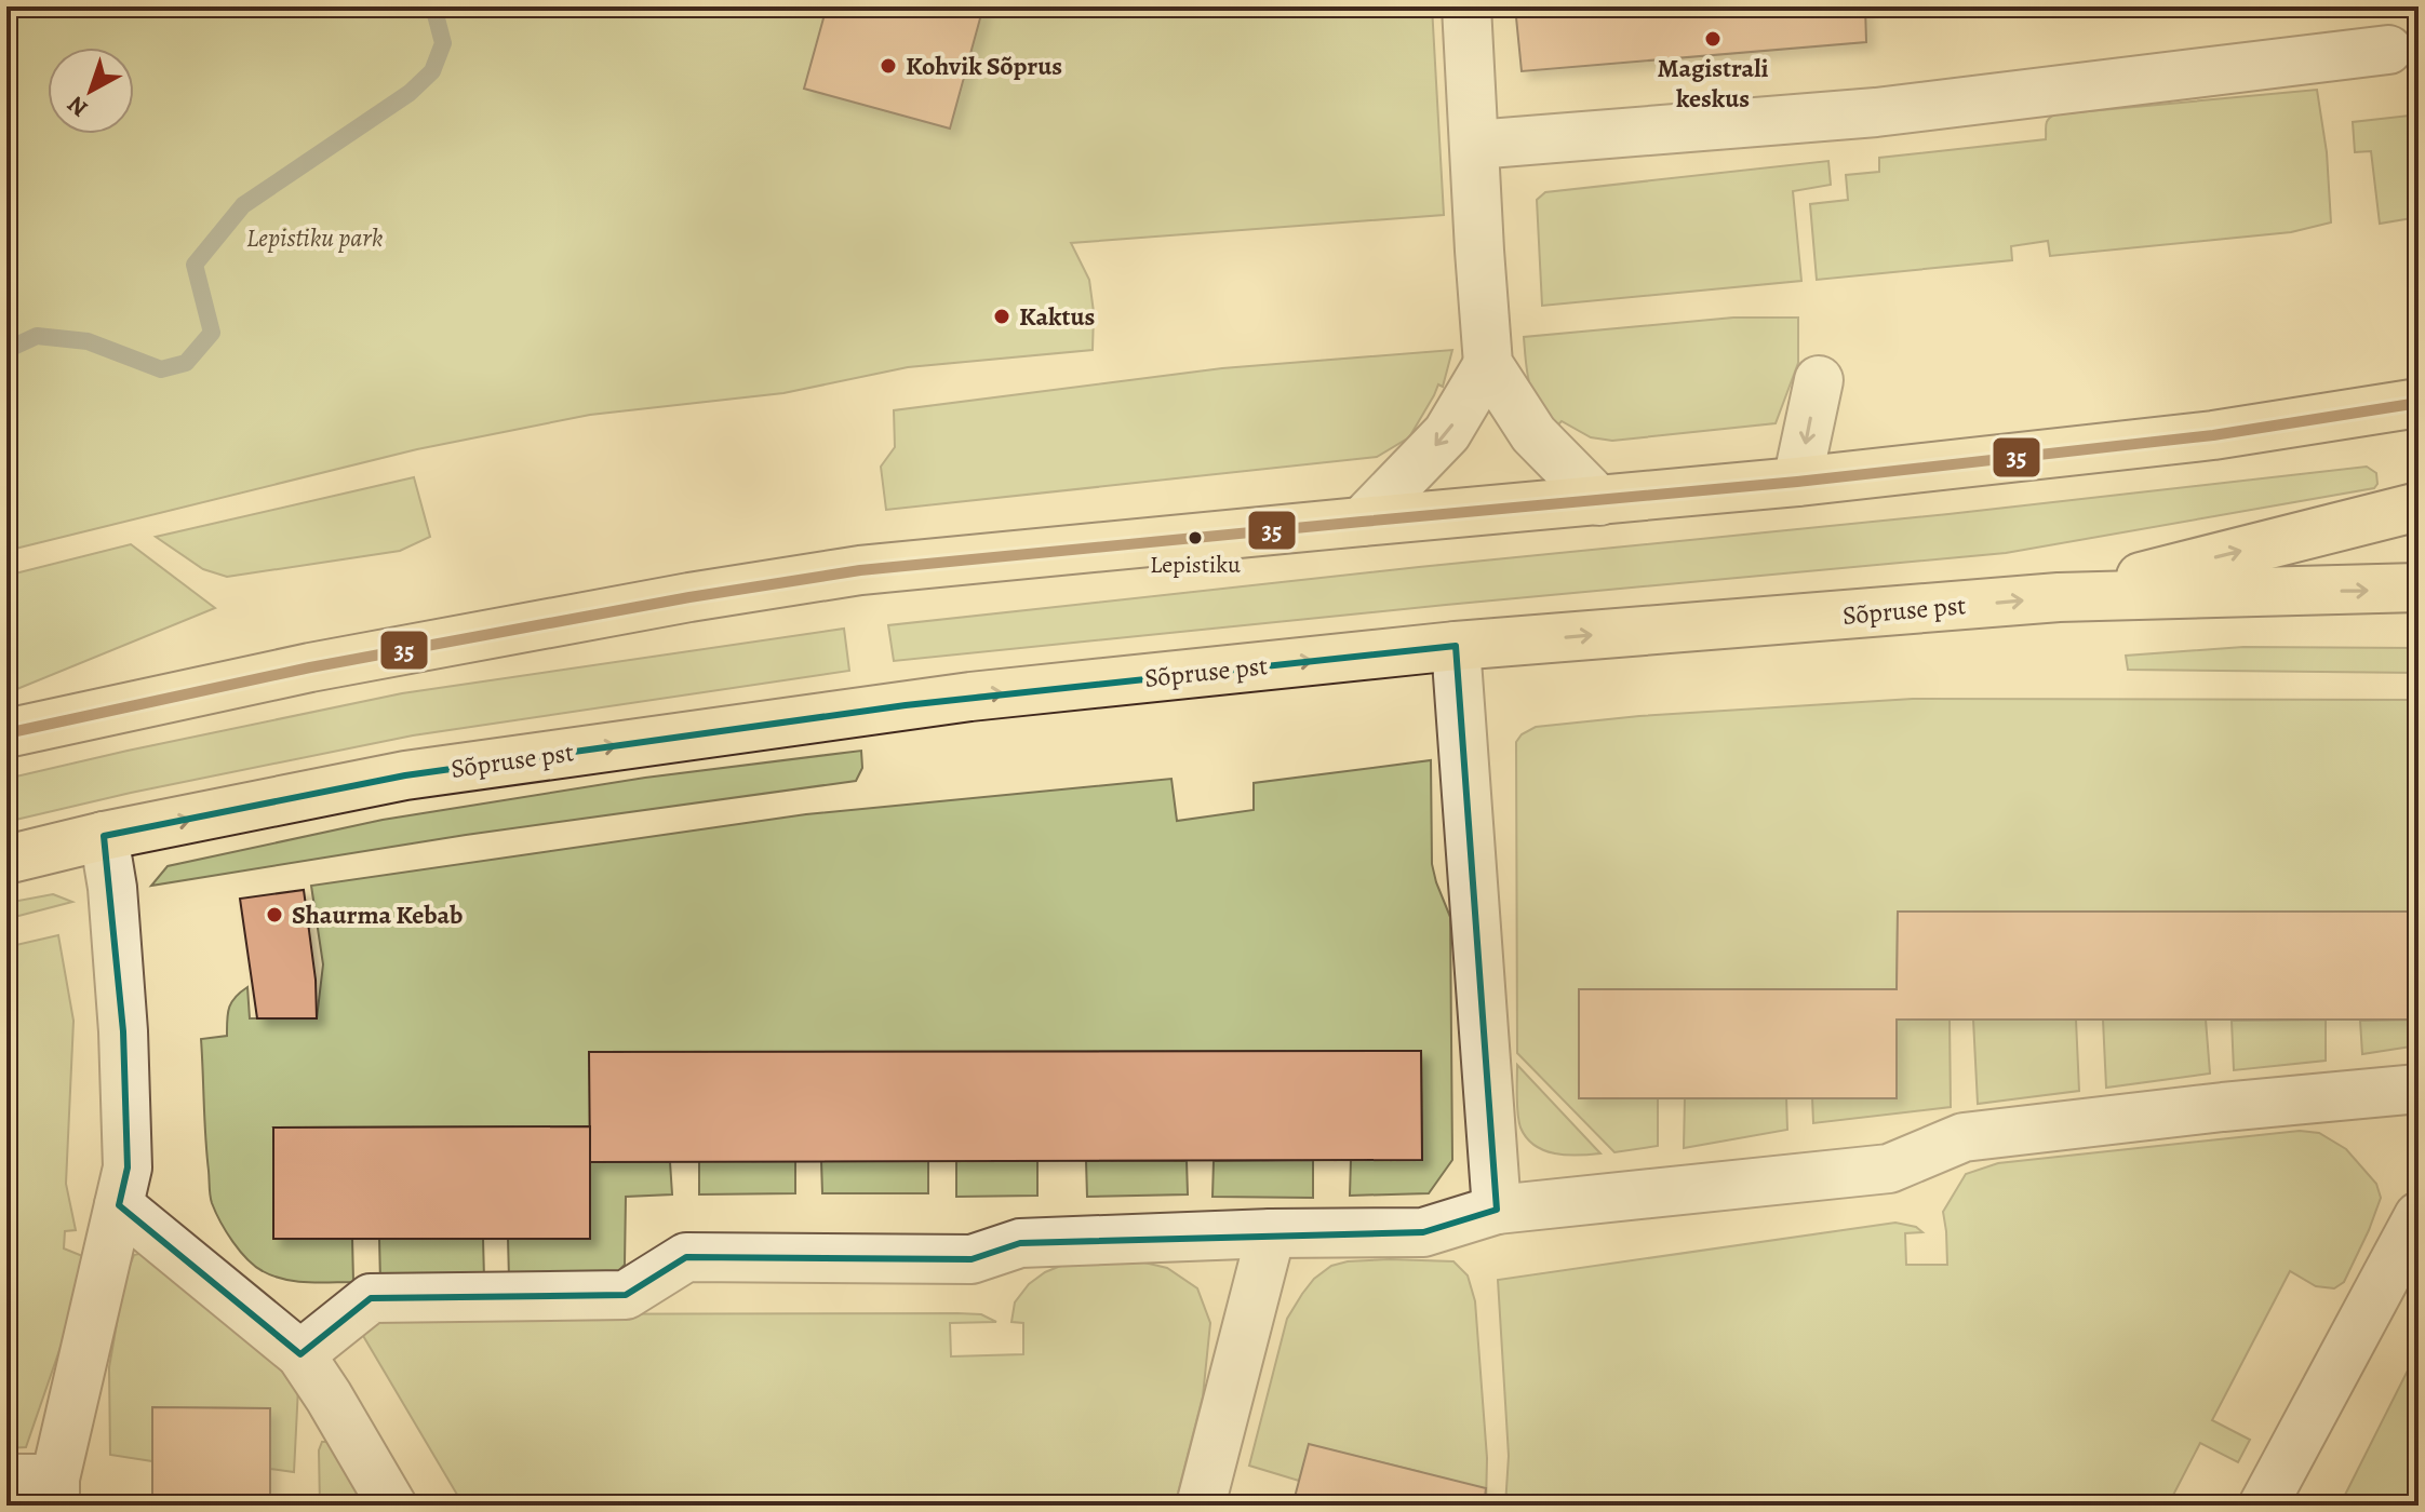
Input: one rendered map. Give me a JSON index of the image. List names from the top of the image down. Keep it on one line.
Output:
{"streets":{"main road":["Sõpruse pst"]},"parks":["Lepistiku park"],"places":["Magistrali keskus","Kohvik Sõprus","Kaktus","Lepistiku","Shaurma Kebab"],"lines":["transit line 35"],"north":"bottom left"}
